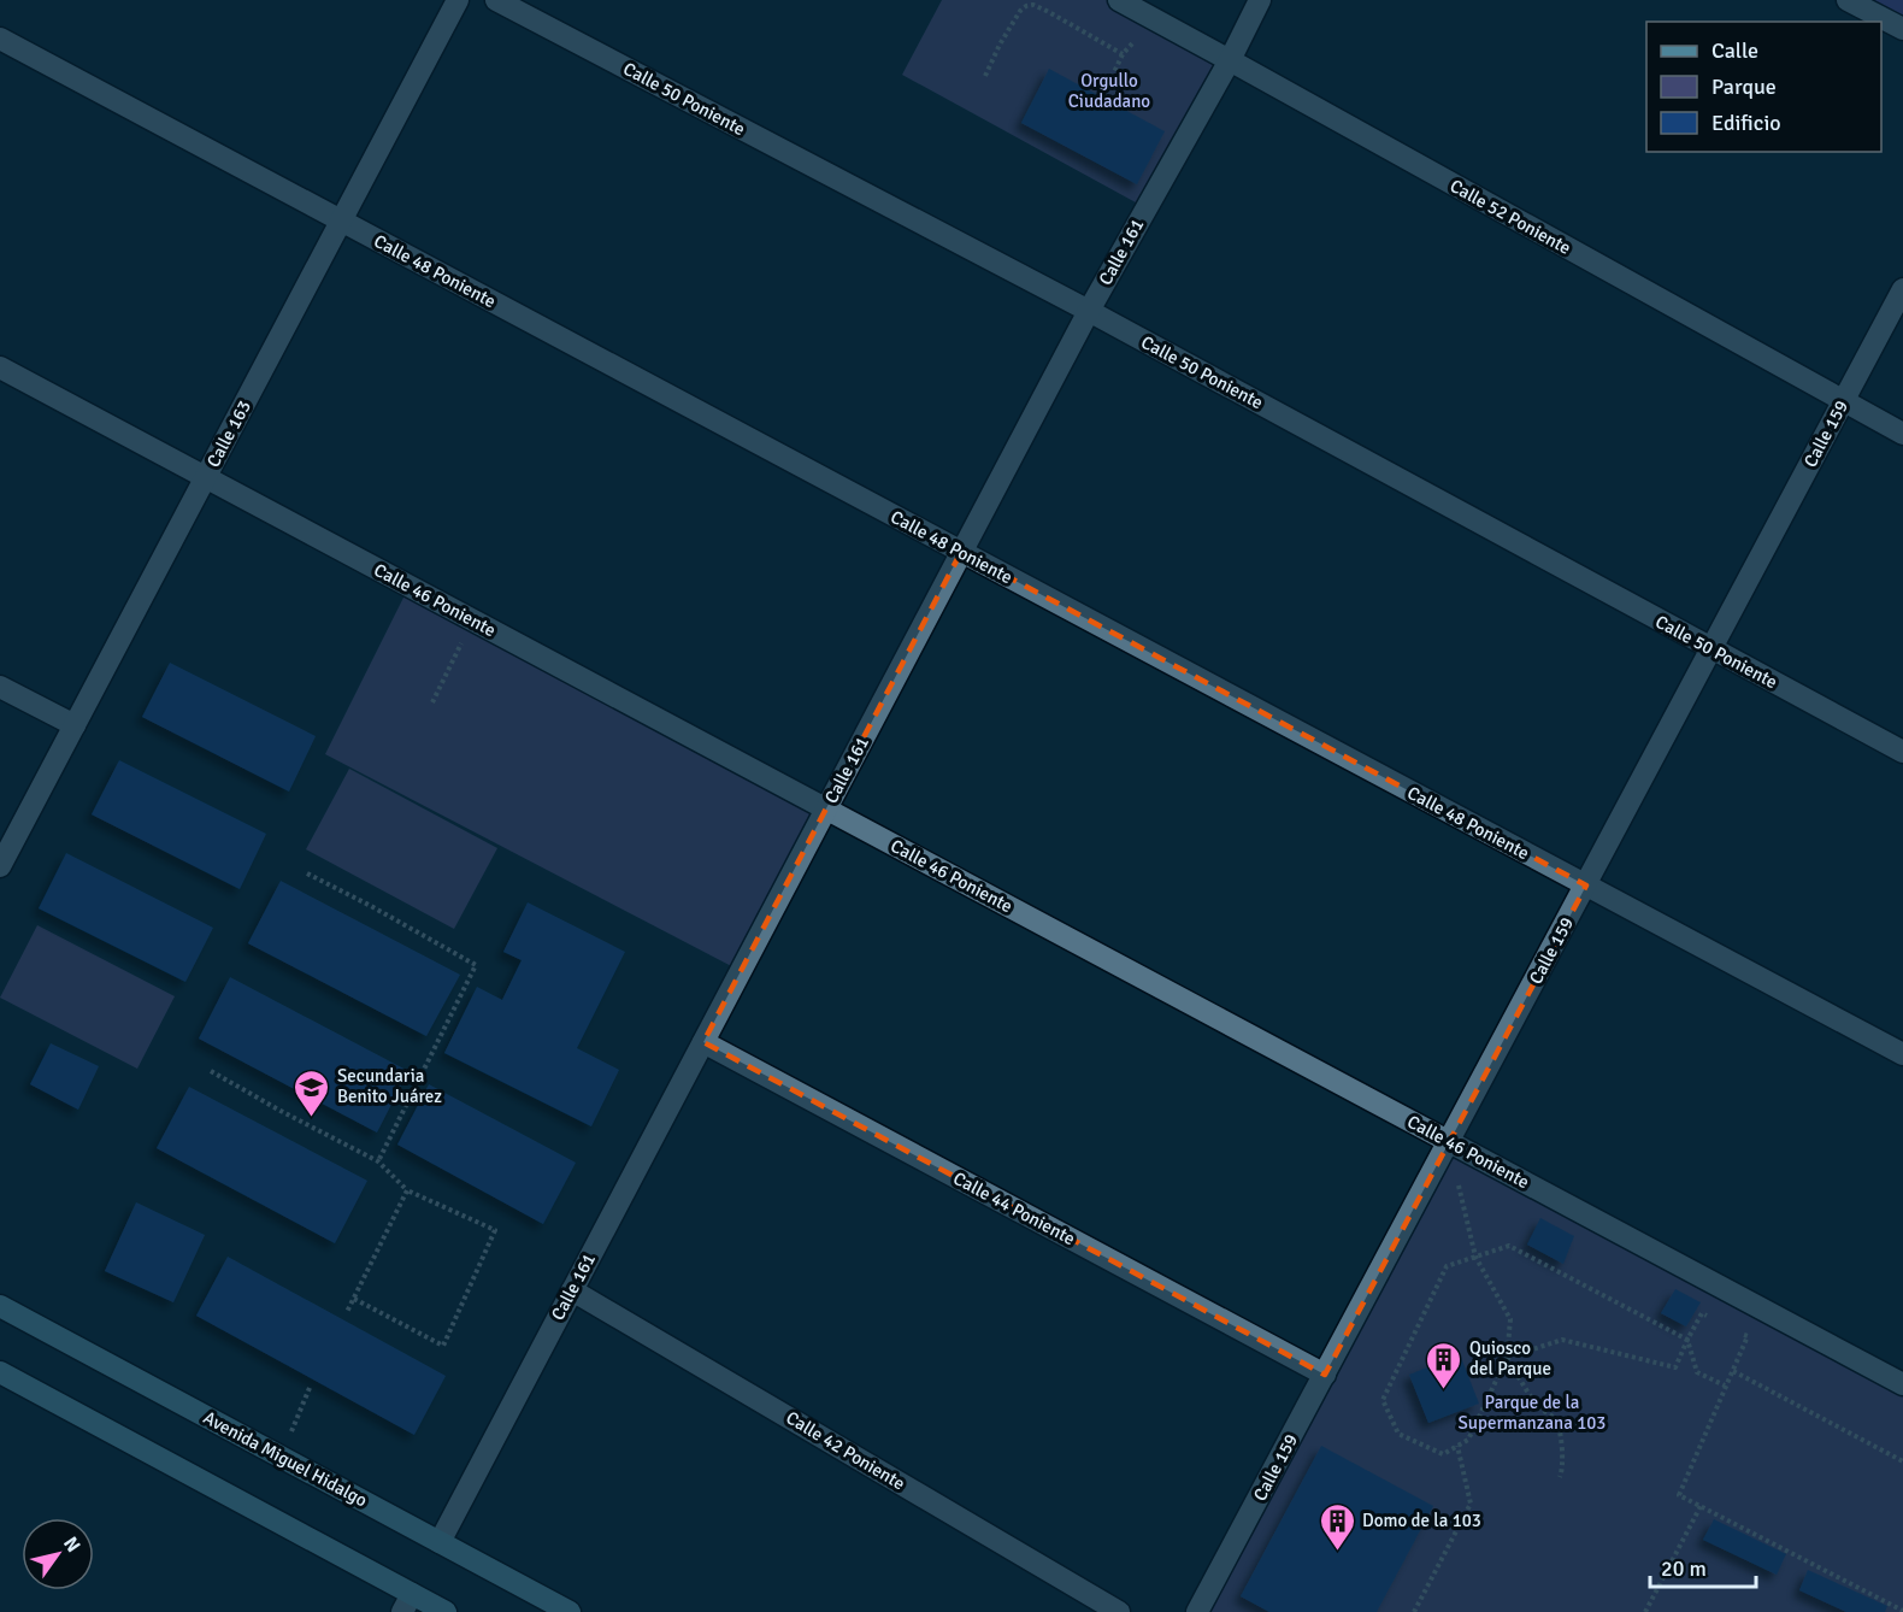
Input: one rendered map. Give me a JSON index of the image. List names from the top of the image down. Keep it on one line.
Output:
{"streets":{"main road":["Avenida Miguel Hidalgo"],"street":["Calle 50 Poniente","Calle 52 Poniente","Calle 161","Calle 48 Poniente","Calle 163","Calle 159","Calle 46 Poniente","Calle 44 Poniente","Calle 42 Poniente"]},"crossings":[["Calle 50 Poniente","Calle 161"],["Calle 50 Poniente","Calle 159"],["Calle 52 Poniente","Calle 161"],["Calle 52 Poniente","Calle 159"],["Calle 161","Calle 48 Poniente"],["Calle 161","Calle 46 Poniente"],["Calle 161","Calle 44 Poniente"],["Calle 161","Calle 42 Poniente"],["Calle 161","Avenida Miguel Hidalgo"],["Calle 48 Poniente","Calle 163"],["Calle 48 Poniente","Calle 159"],["Calle 163","Calle 46 Poniente"],["Calle 159","Calle 46 Poniente"],["Calle 159","Calle 44 Poniente"]],"parks":["Orgullo Ciudadano","Parque de la Supermanzana 103"],"places":{"school or university":["Secundaria Benito Juárez"],"building":["Quiosco del Parque","Domo de la 103"]},"legend":["Calle","Parque","Edificio"],"scale_bar":"20 m","north":"top right"}
